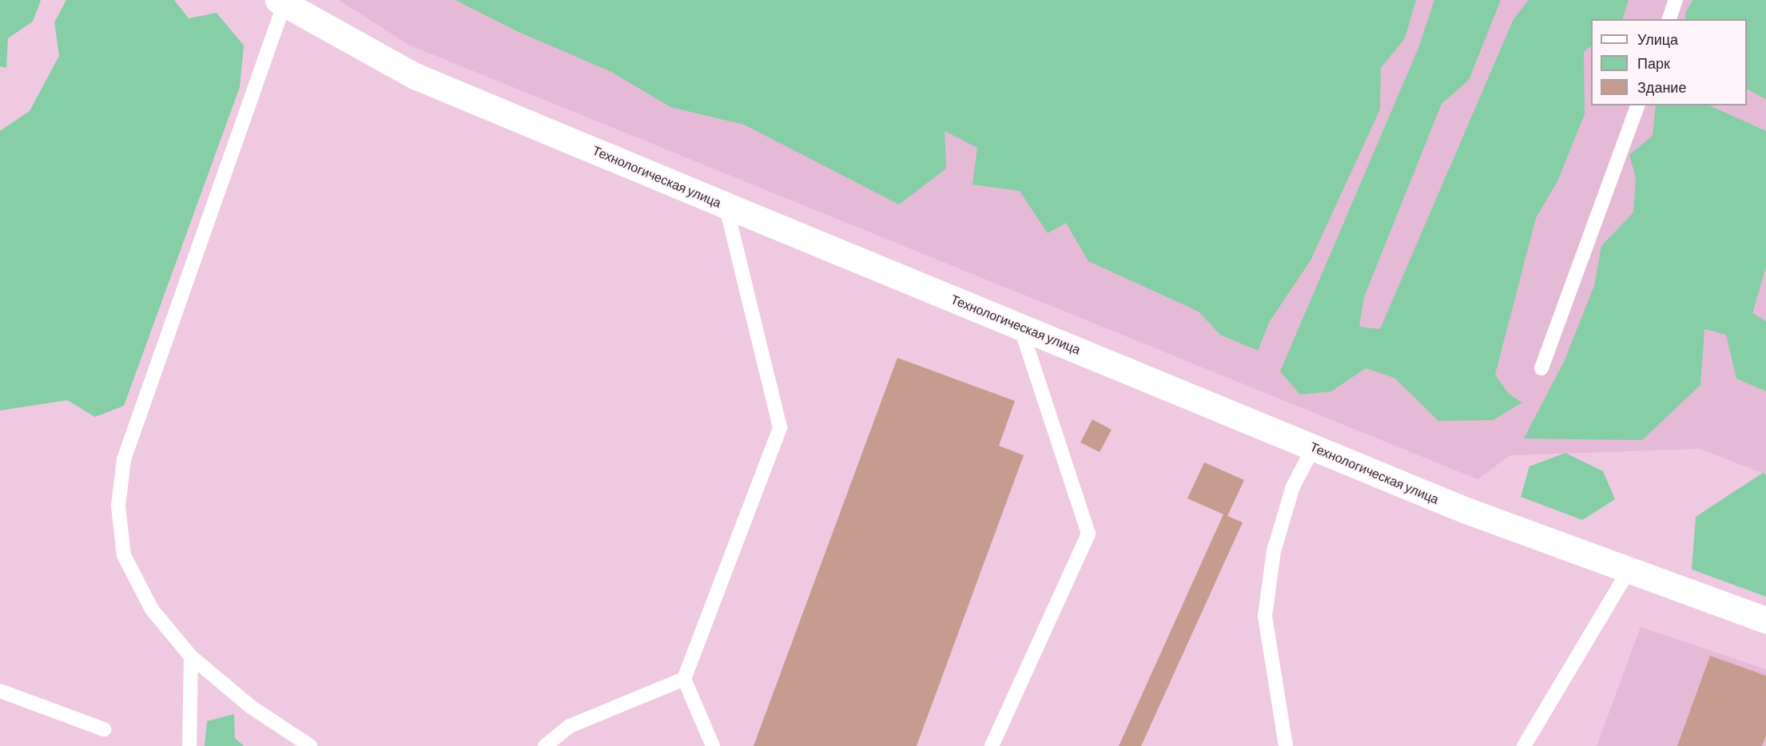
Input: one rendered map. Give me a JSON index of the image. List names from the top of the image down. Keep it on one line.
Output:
{"streets":{"street":["Технологическая улица"]},"legend":["Улица","Парк","Здание"]}
